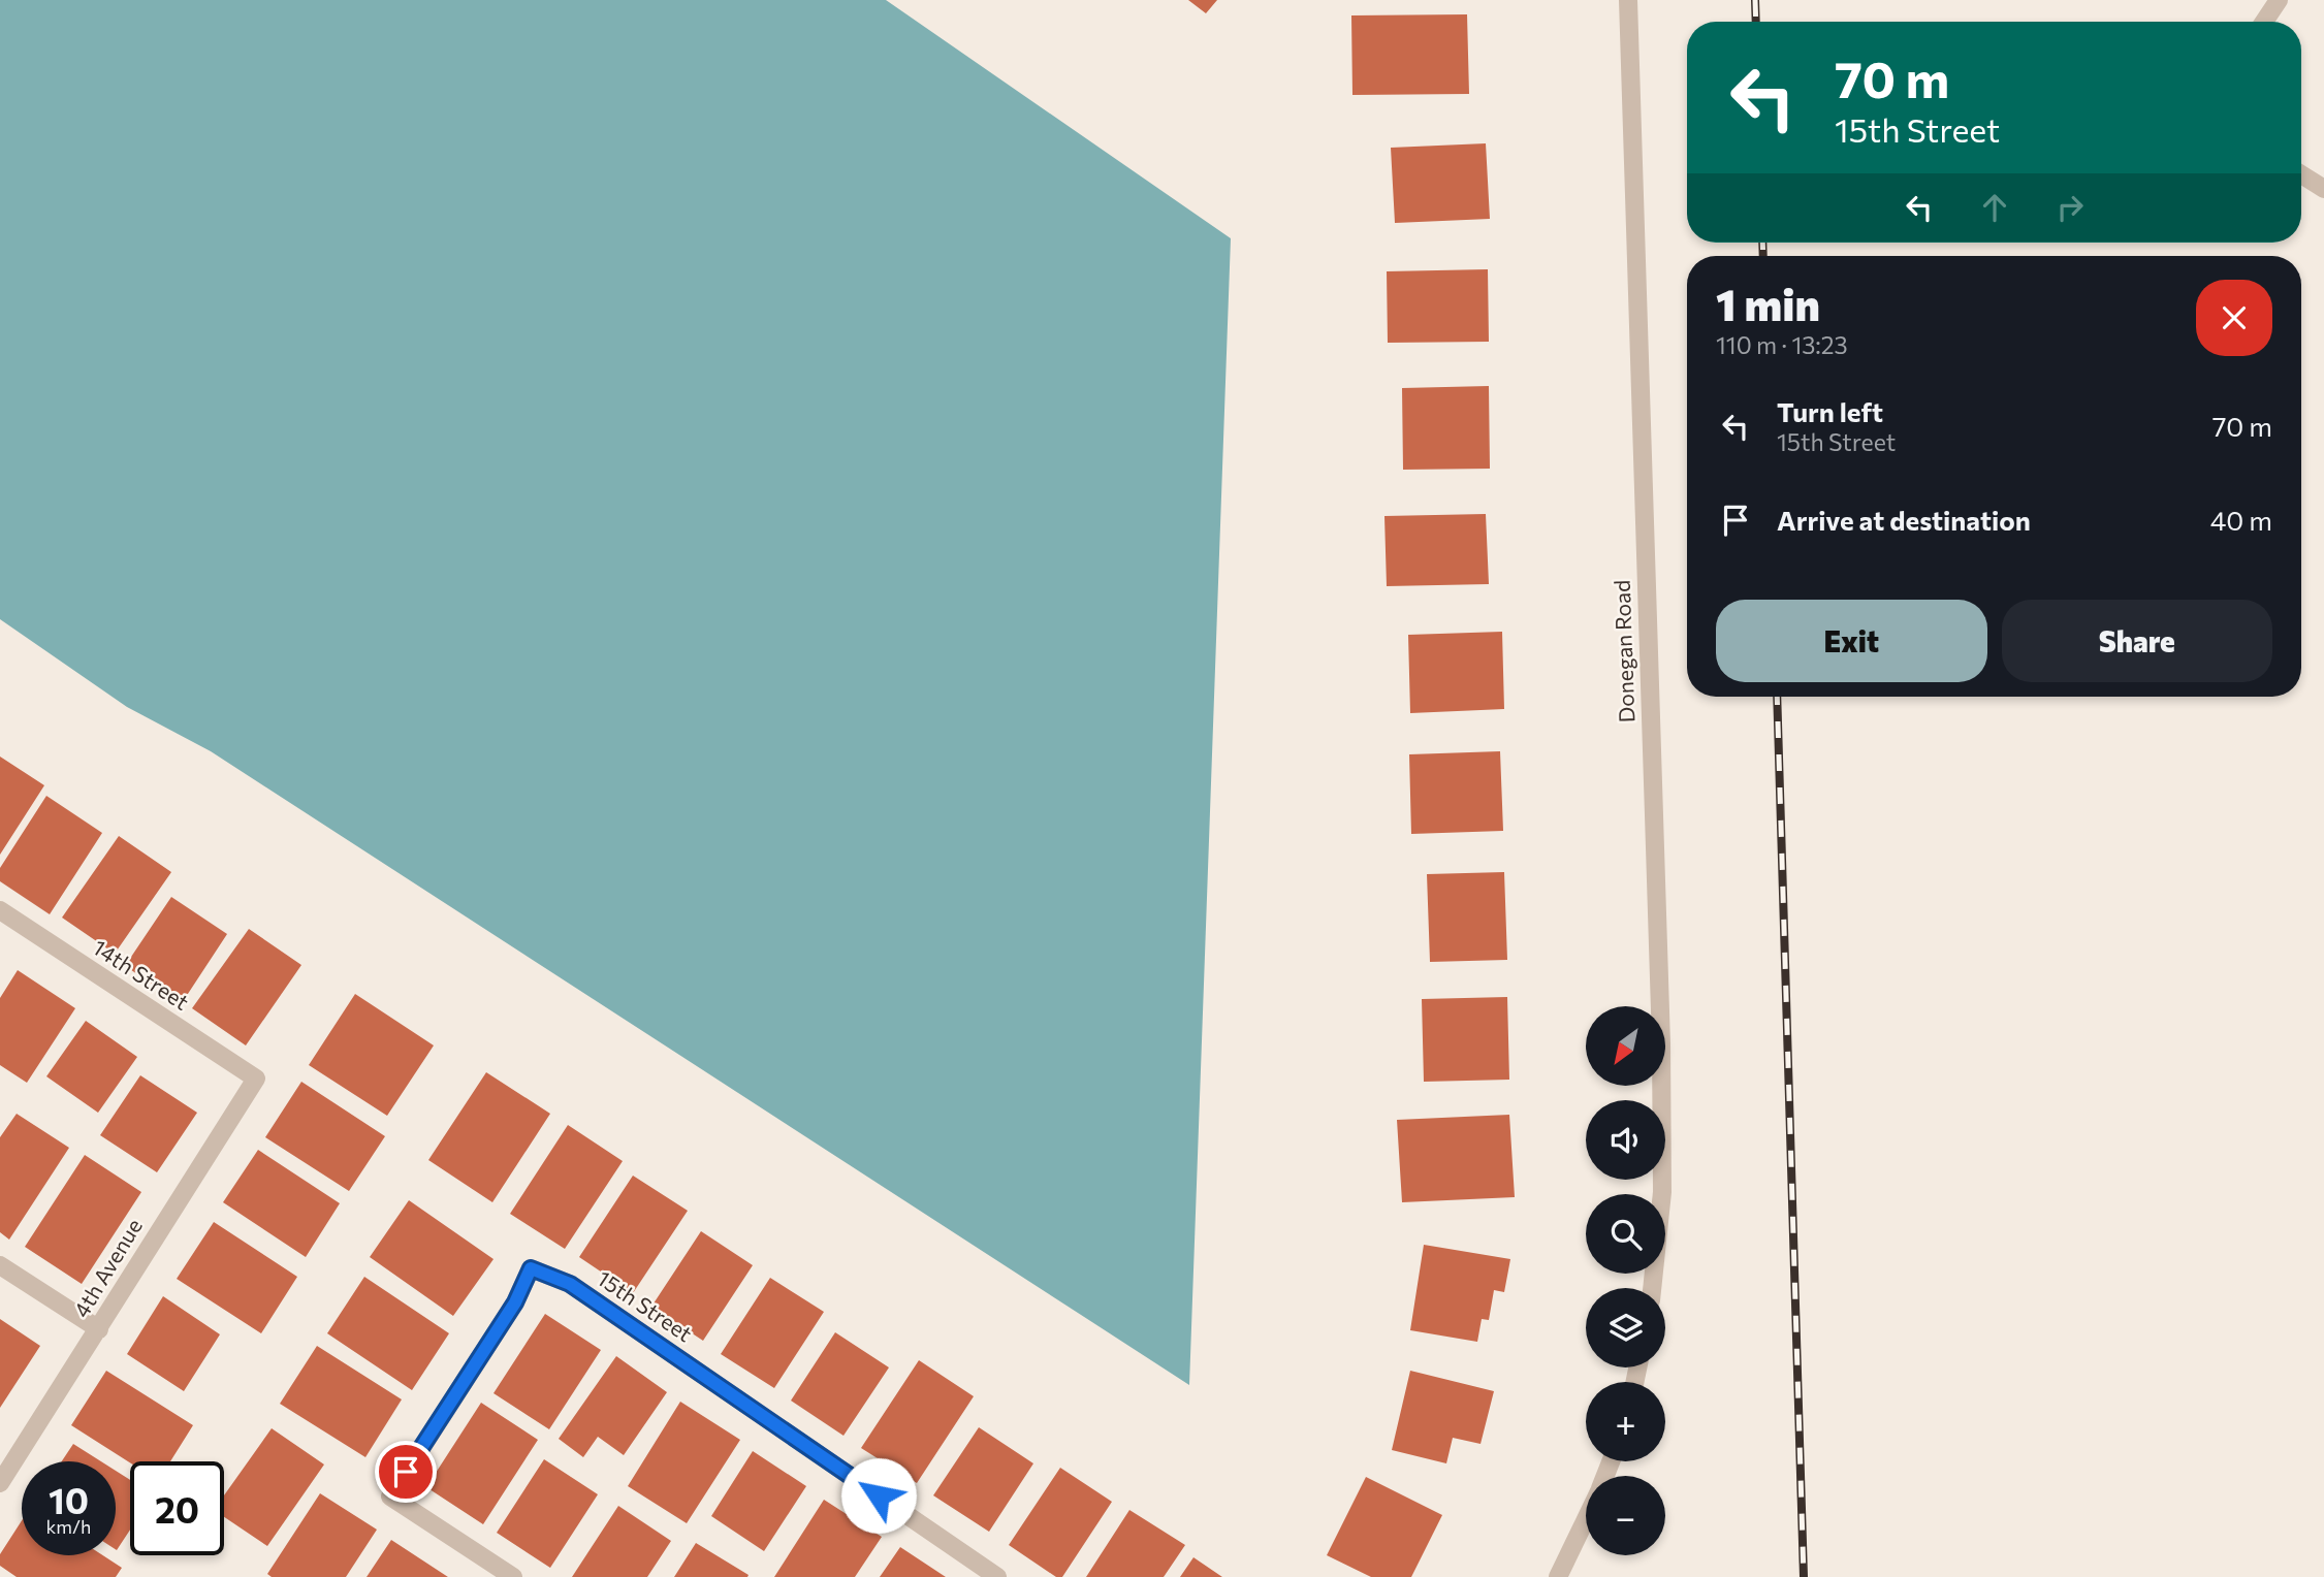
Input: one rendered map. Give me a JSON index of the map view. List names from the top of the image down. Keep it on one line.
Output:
{"streets":{"street":["Donegan Road","14th Street","4th Avenue","15th Street"]},"crossings":[["14th Street","4th Avenue"]],"north":"bottom left","page":{"turn":["70 m","15th Street"],"heading":["1 min","110 m · 13:23"],"list":[{"name":"Turn left","note":"15th Street","value":"70 m"},{"name":"Arrive at destination","value":"40 m"}],"buttons":["Exit","Share"],"map_buttons":["+","−"],"speed":"10 km/h","limit":"20"}}
